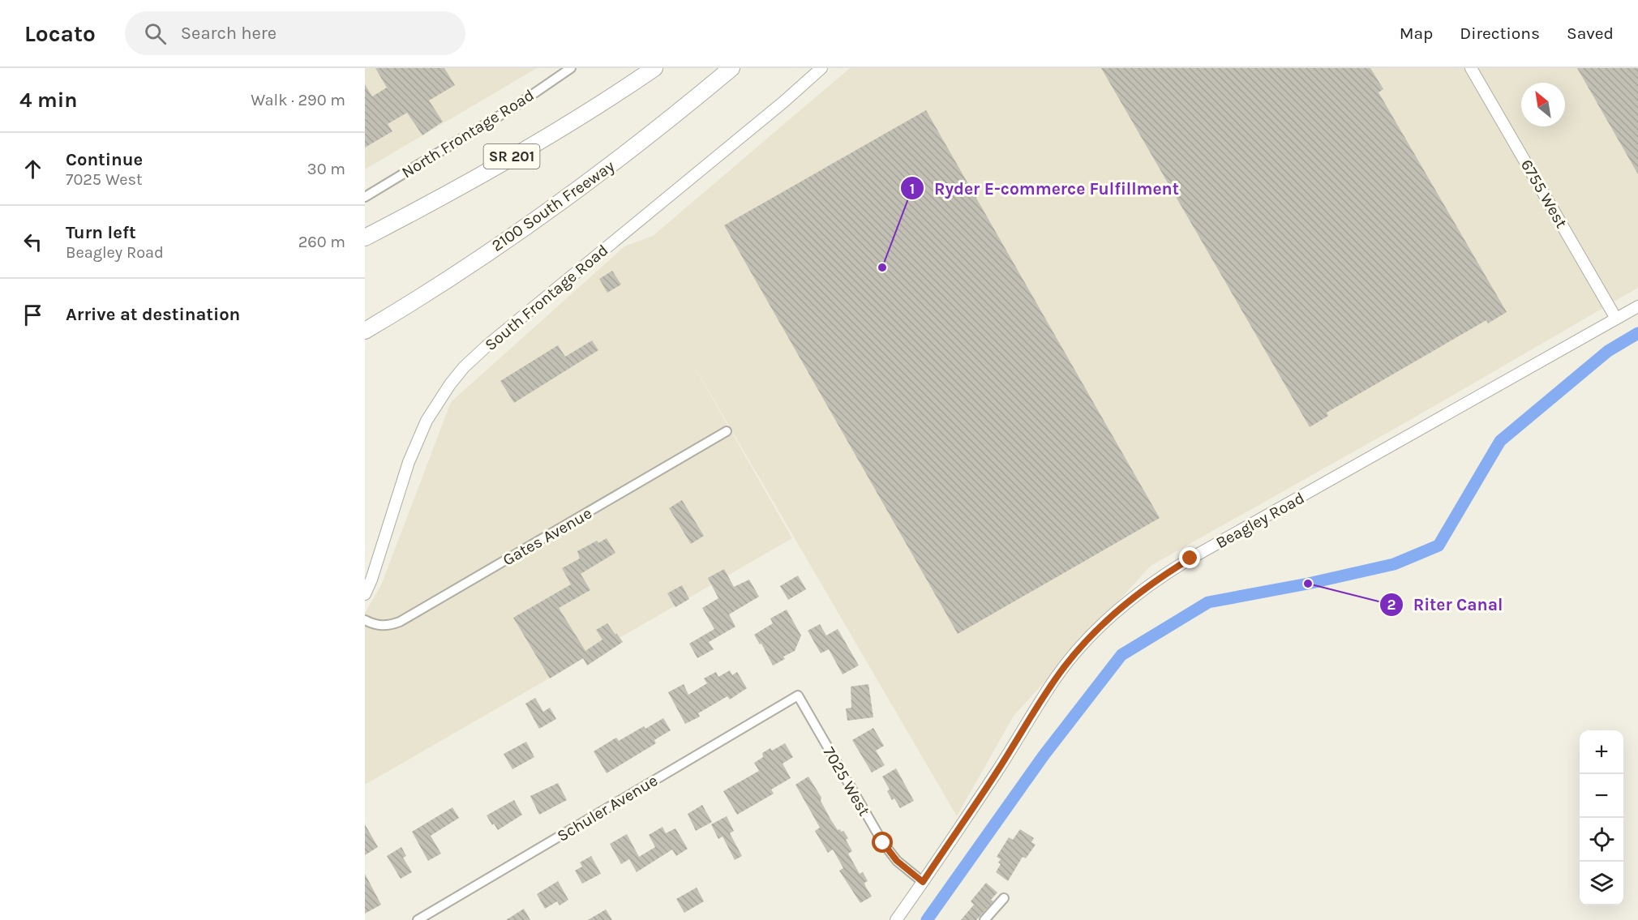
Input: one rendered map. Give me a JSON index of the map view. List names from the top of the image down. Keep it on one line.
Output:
{"streets":{"highway":["SR 201","2100 South Freeway"],"street":["North Frontage Road","6755 West","South Frontage Road","Beagley Road","Gates Avenue","7025 West","Schuler Avenue"]},"crossings":[["6755 West","Beagley Road"],["Beagley Road","7025 West"],["7025 West","Schuler Avenue"]],"places":["Ryder E-commerce Fulfillment","Riter Canal"],"north":"top left","page":{"header":"Locato","search":"Search here","nav":["Map","Directions","Saved"],"heading":["4 min","Walk · 290 m"],"list":[["Continue","7025 West","30 m"],["Turn left","Beagley Road","260 m"],"Arrive at destination"],"map_buttons":["+","−"]}}
